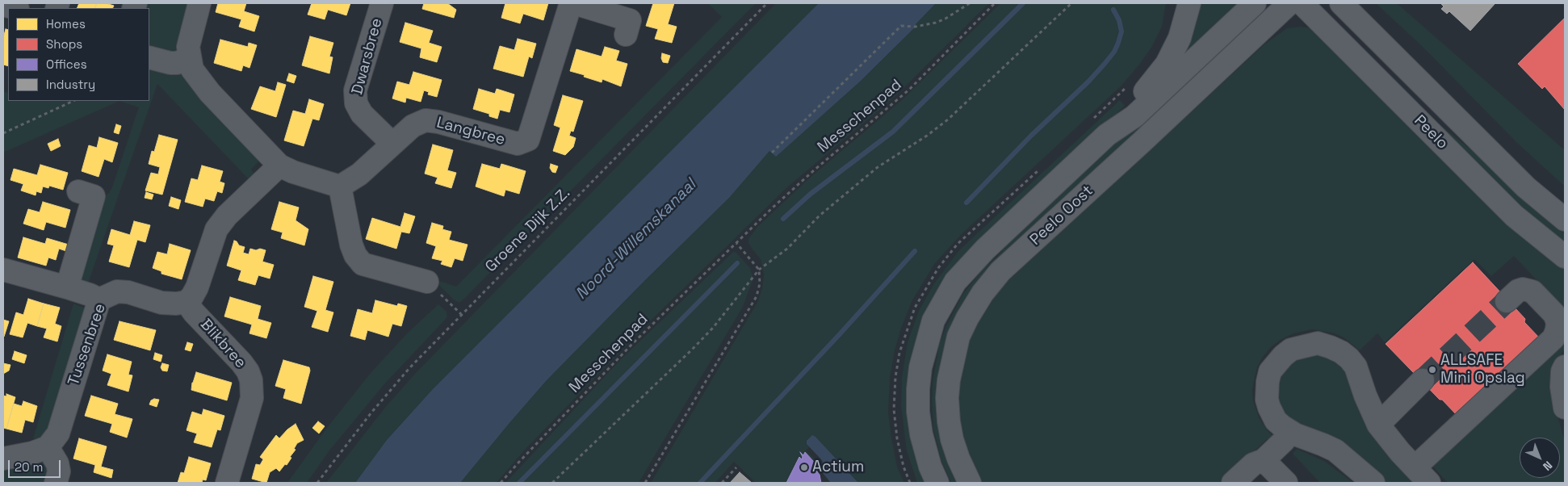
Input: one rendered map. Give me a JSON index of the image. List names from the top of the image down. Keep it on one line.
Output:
{"streets":{"main road":["Peelo","Peelo Oost"],"street":["Dwarsbree","Langbree","Blikbree","Tussenbree"],"path":["Messchenpad","Groene Dijk Z.Z."]},"crossings":[["Dwarsbree","Langbree"],["Blikbree","Tussenbree"]],"water":["Noord-Willemskanaal"],"places":["ALLSAFE Mini Opslag","Actium"],"legend":["Homes","Shops","Offices","Industry"],"scale_bar":"20 m","north":"bottom right"}
